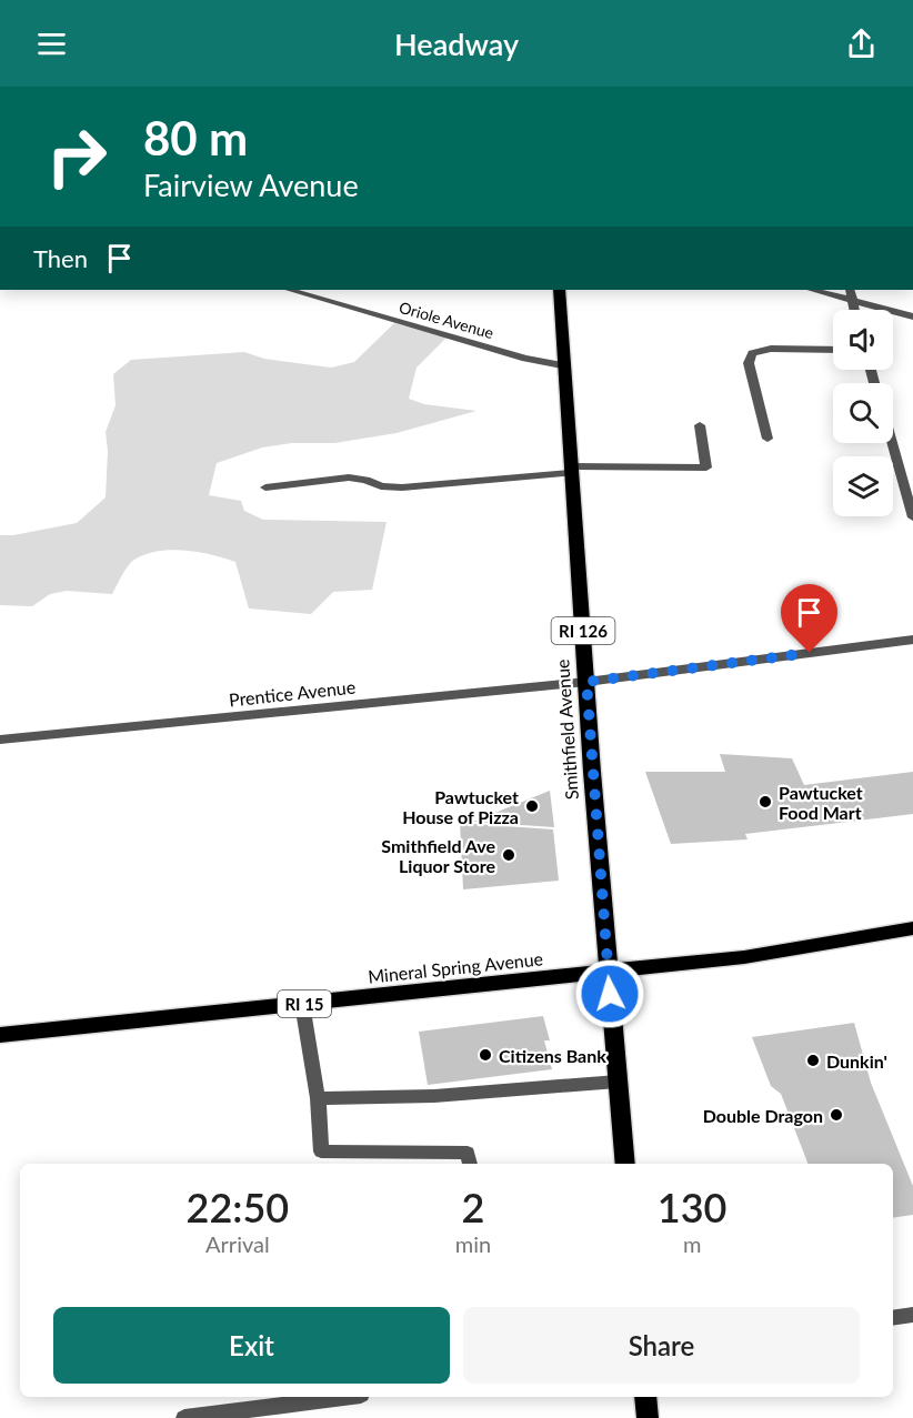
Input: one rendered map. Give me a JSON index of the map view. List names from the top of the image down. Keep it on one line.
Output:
{"streets":{"main road":["RI 126","Smithfield Avenue","Mineral Spring Avenue","RI 15"],"street":["Oriole Avenue","Prentice Avenue"]},"crossings":[["Oriole Avenue","Smithfield Avenue"],["Prentice Avenue","Smithfield Avenue"],["Smithfield Avenue","Mineral Spring Avenue"]],"places":["Pawtucket Food Mart","Pawtucket House of Pizza","Smithfield Ave Liquor Store","Citizens Bank","Dunkin'","Double Dragon"],"page":{"header":"Headway","turn":["80 m","Fairview Avenue"],"then":"Then","eta":["22:50","Arrival","2","min","130","m"],"buttons":["Exit","Share"]}}
